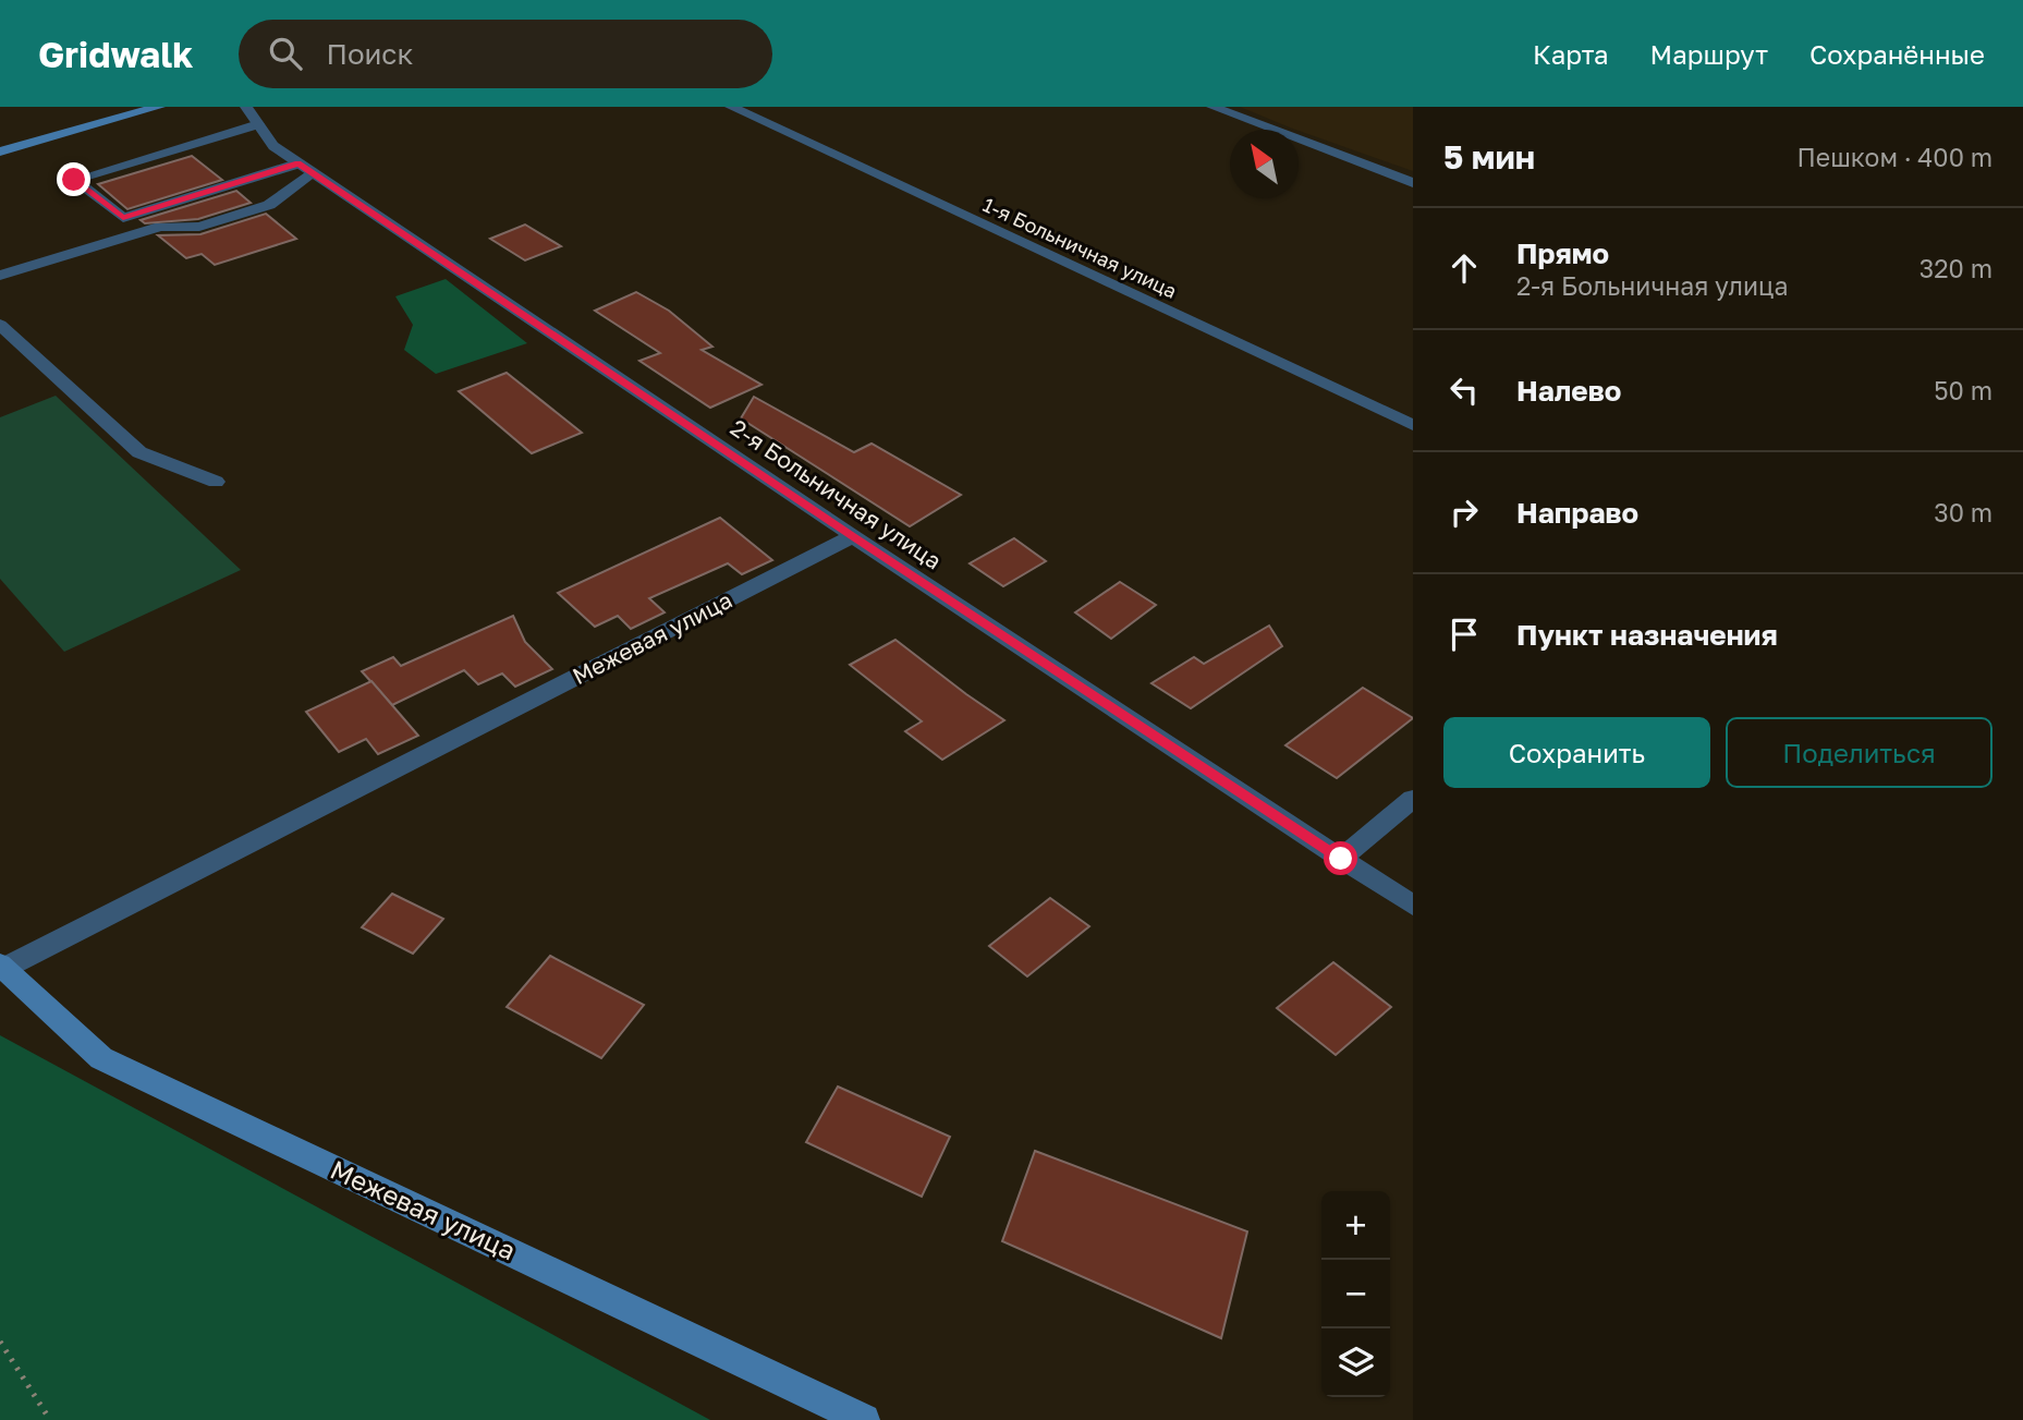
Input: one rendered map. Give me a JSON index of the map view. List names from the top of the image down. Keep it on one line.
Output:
{"streets":{"street":["1-я Больничная улица","2-я Больничная улица","Межевая улица"]},"crossings":[["2-я Больничная улица","Межевая улица"]],"north":"top left","page":{"header":"Gridwalk","search":"Поиск","nav":["Карта","Маршрут","Сохранённые"],"heading":["5 мин","Пешком · 400 m"],"list":[["Прямо","2-я Больничная улица","320 m"],["Налево","50 m"],["Направо","30 m"],"Пункт назначения"],"buttons":["Сохранить","Поделиться"],"map_buttons":["+","−"]}}
